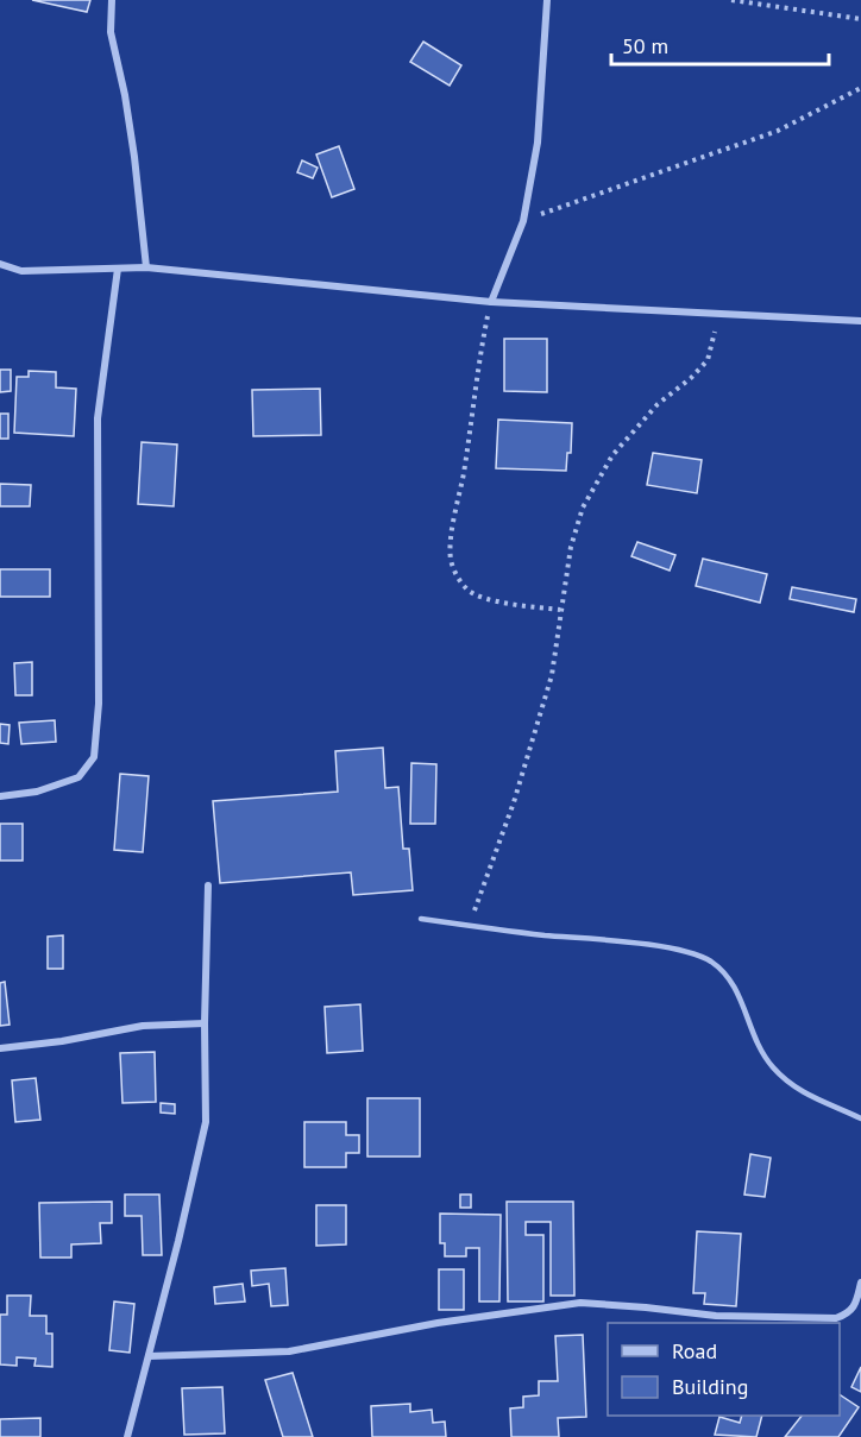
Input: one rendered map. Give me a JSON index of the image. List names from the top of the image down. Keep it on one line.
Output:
{"legend":["Road","Building"],"scale_bar":"50 m"}
